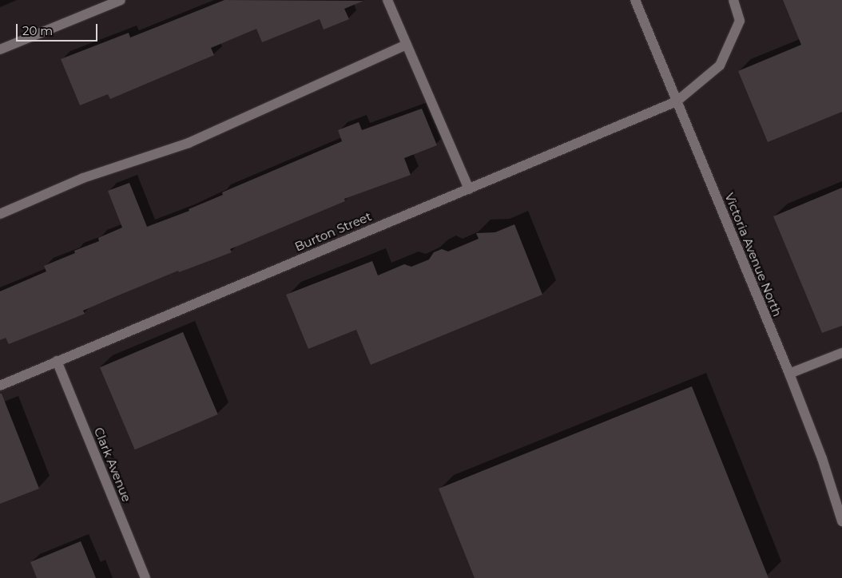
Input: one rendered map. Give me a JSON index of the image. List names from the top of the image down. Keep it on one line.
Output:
{"streets":{"street":["Burton Street","Victoria Avenue North","Clark Avenue"]},"crossings":[["Burton Street","Victoria Avenue North"],["Burton Street","Clark Avenue"]],"scale_bar":"20 m"}
